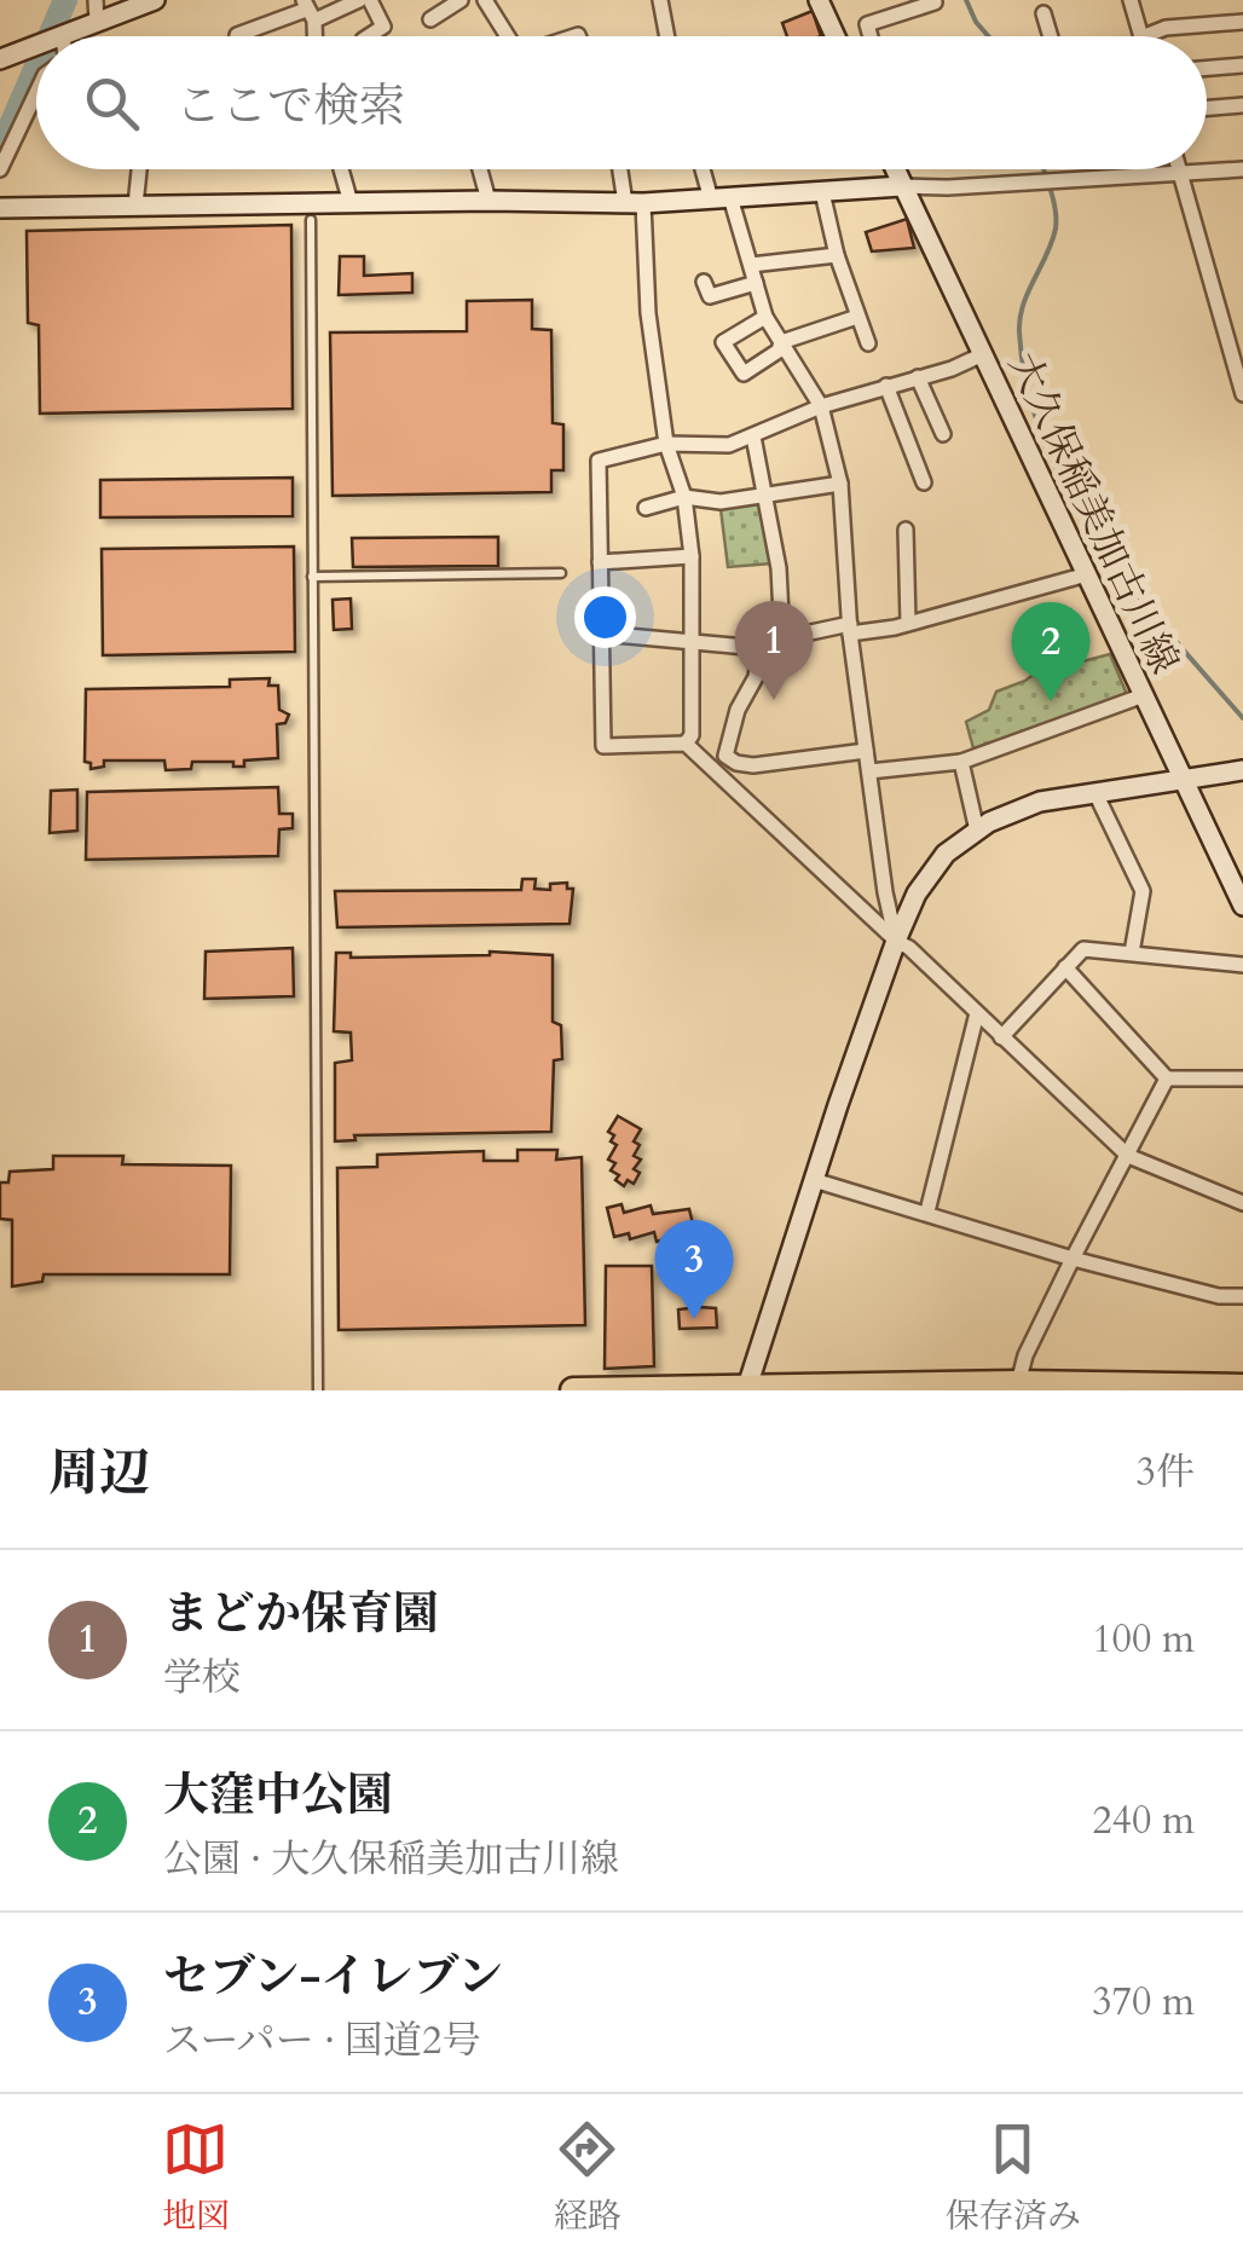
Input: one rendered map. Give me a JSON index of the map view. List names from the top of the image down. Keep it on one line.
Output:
{"streets":{"street":["大久保稲美加古川線"]},"page":{"search":"ここで検索","pins":["1","2","3"],"heading":["周辺","3件"],"list":[{"mark":"1","name":"まどか保育園","note":"学校","value":"100 m"},{"mark":"2","name":"大窪中公園","note":"公園 · 大久保稲美加古川線","value":"240 m"},{"mark":"3","name":"セブン-イレブン","note":"スーパー · 国道2号","value":"370 m"}],"nav":["地図","経路","保存済み"]}}
